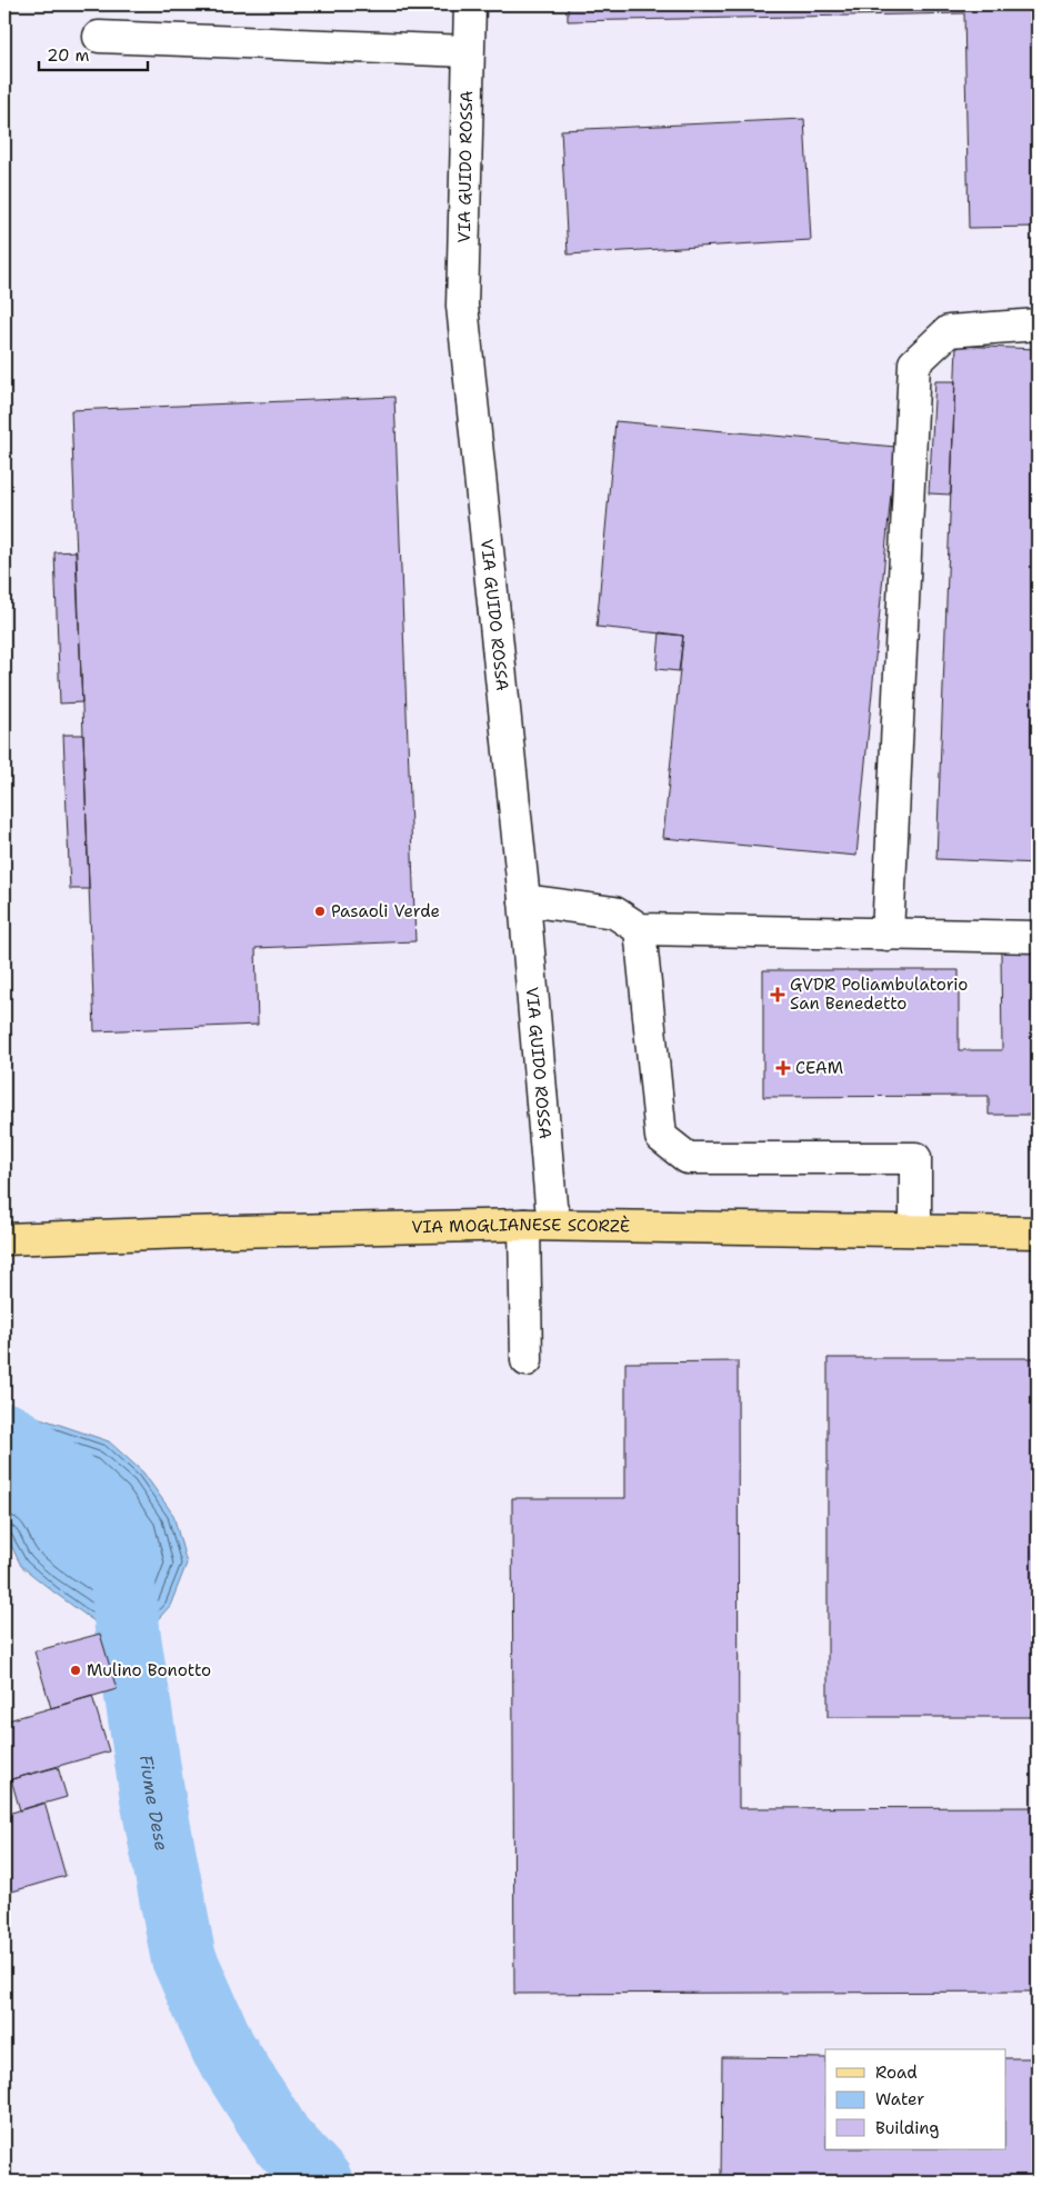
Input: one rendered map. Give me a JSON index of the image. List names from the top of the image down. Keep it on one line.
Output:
{"streets":{"main road":["VIA MOGLIANESE SCORZÈ"],"street":["VIA GUIDO ROSSA"]},"crossings":[["VIA GUIDO ROSSA","VIA MOGLIANESE SCORZÈ"]],"water":["Fiume Dese"],"places":{"other":["Pasaoli Verde","Mulino Bonotto"],"health":["GVDR Poliambulatorio San Benedetto","CEAM"]},"legend":["Road","Water","Building"],"scale_bar":"20 m"}
